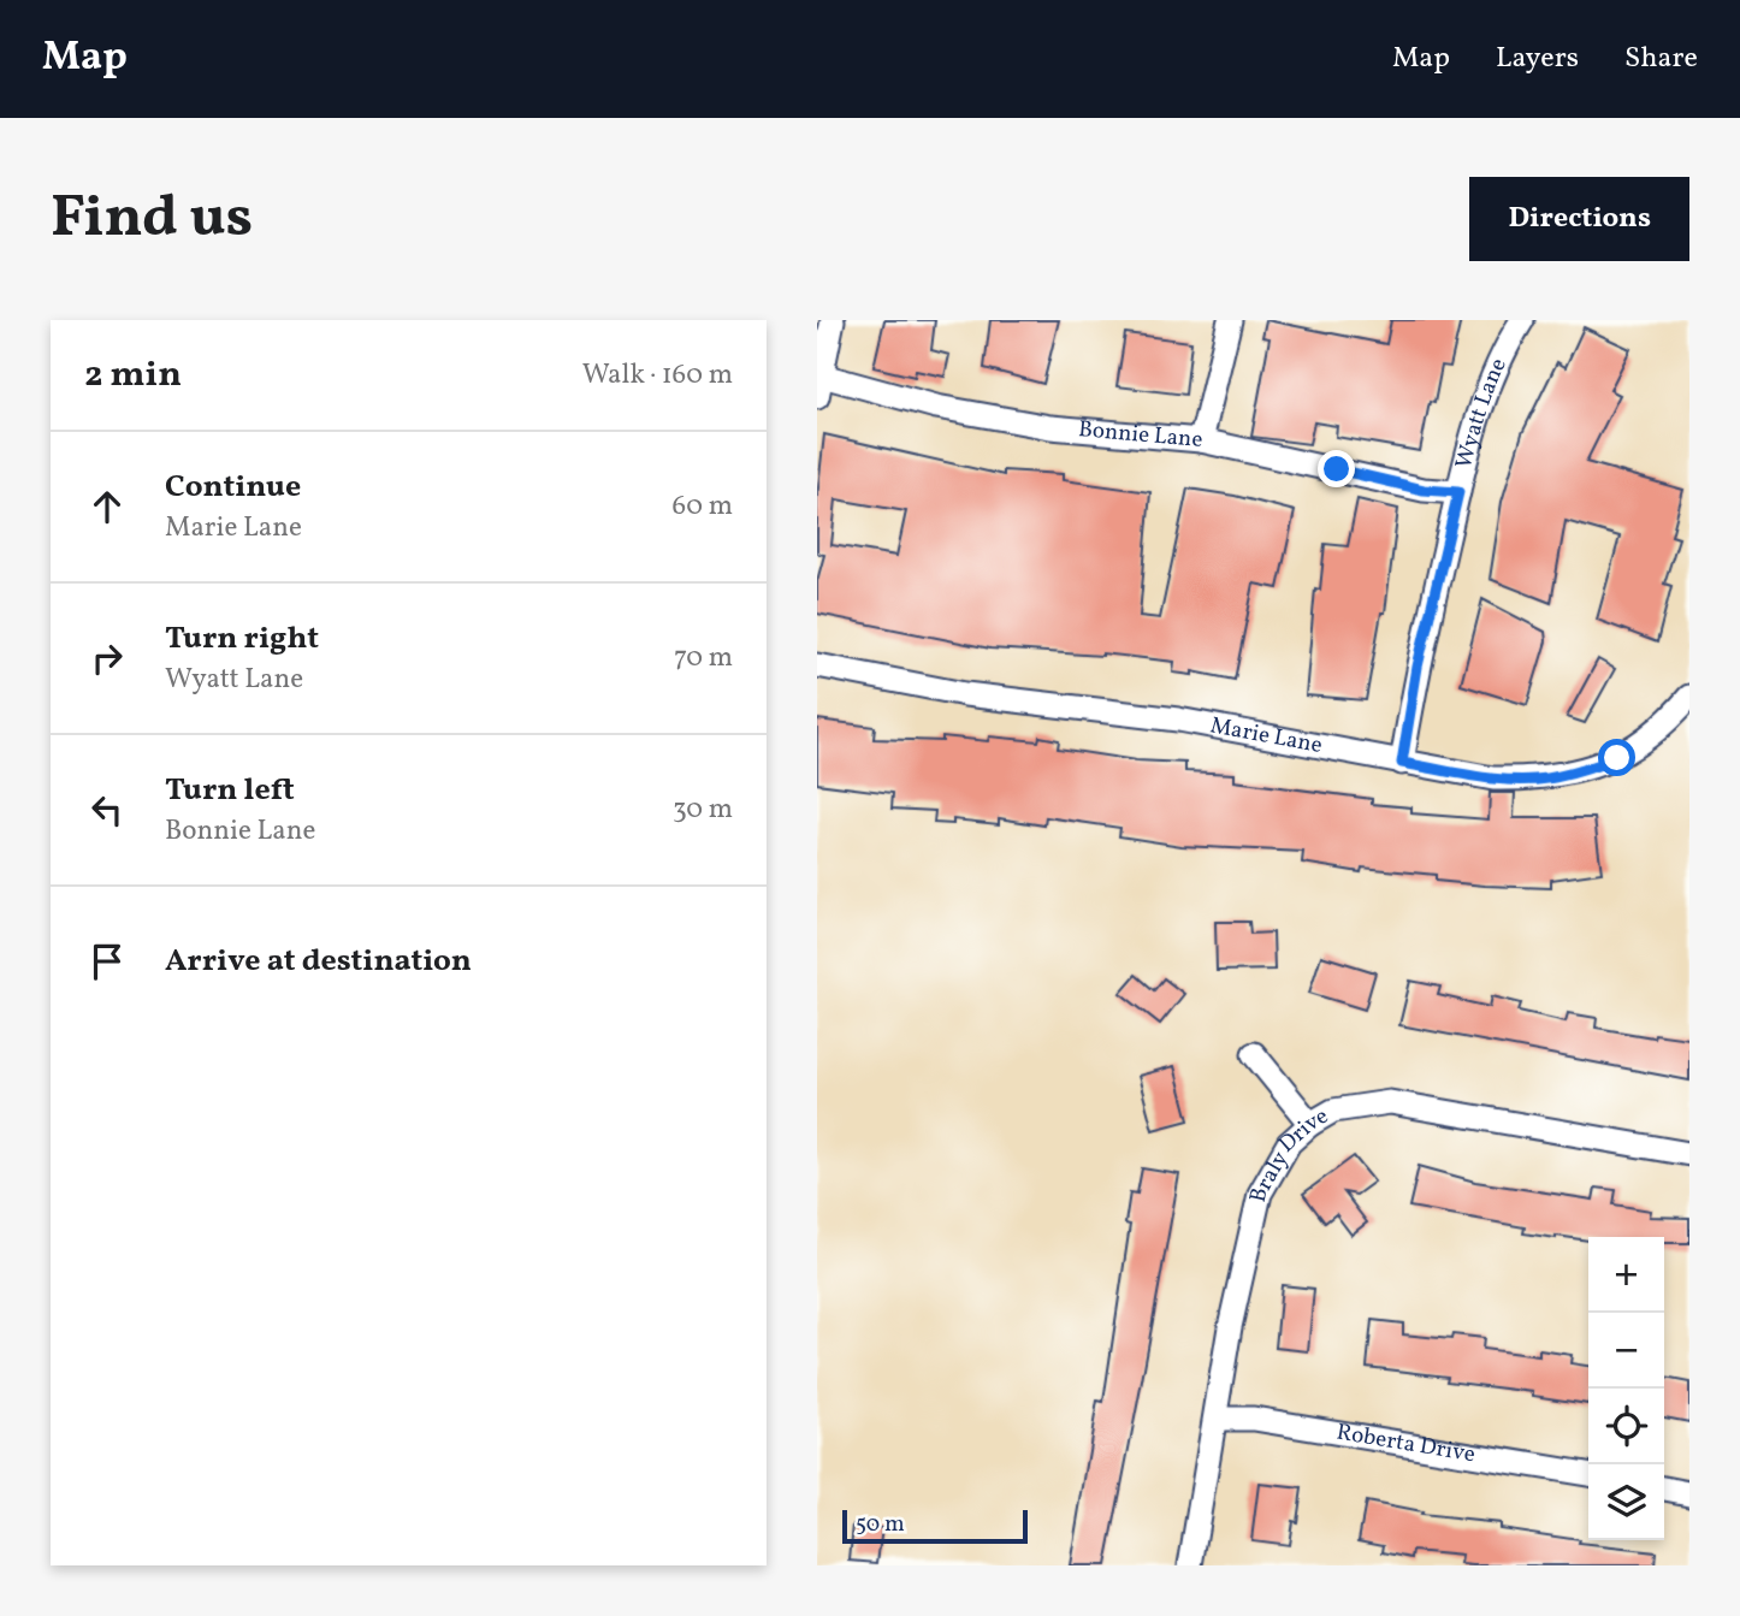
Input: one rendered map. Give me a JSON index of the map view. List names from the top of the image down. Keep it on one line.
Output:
{"streets":{"street":["Wyatt Lane","Bonnie Lane","Marie Lane","Braly Drive","Roberta Drive"]},"crossings":[["Wyatt Lane","Bonnie Lane"],["Wyatt Lane","Marie Lane"],["Braly Drive","Roberta Drive"]],"scale_bar":"50 m","page":{"header":"Map","nav":["Map","Layers","Share"],"buttons":"Directions","title":"Find us","heading":["2 min","Walk · 160 m"],"list":[["Continue","Marie Lane","60 m"],["Turn right","Wyatt Lane","70 m"],["Turn left","Bonnie Lane","30 m"],"Arrive at destination"],"map_buttons":["+","−"],"scale":"50 m"}}
